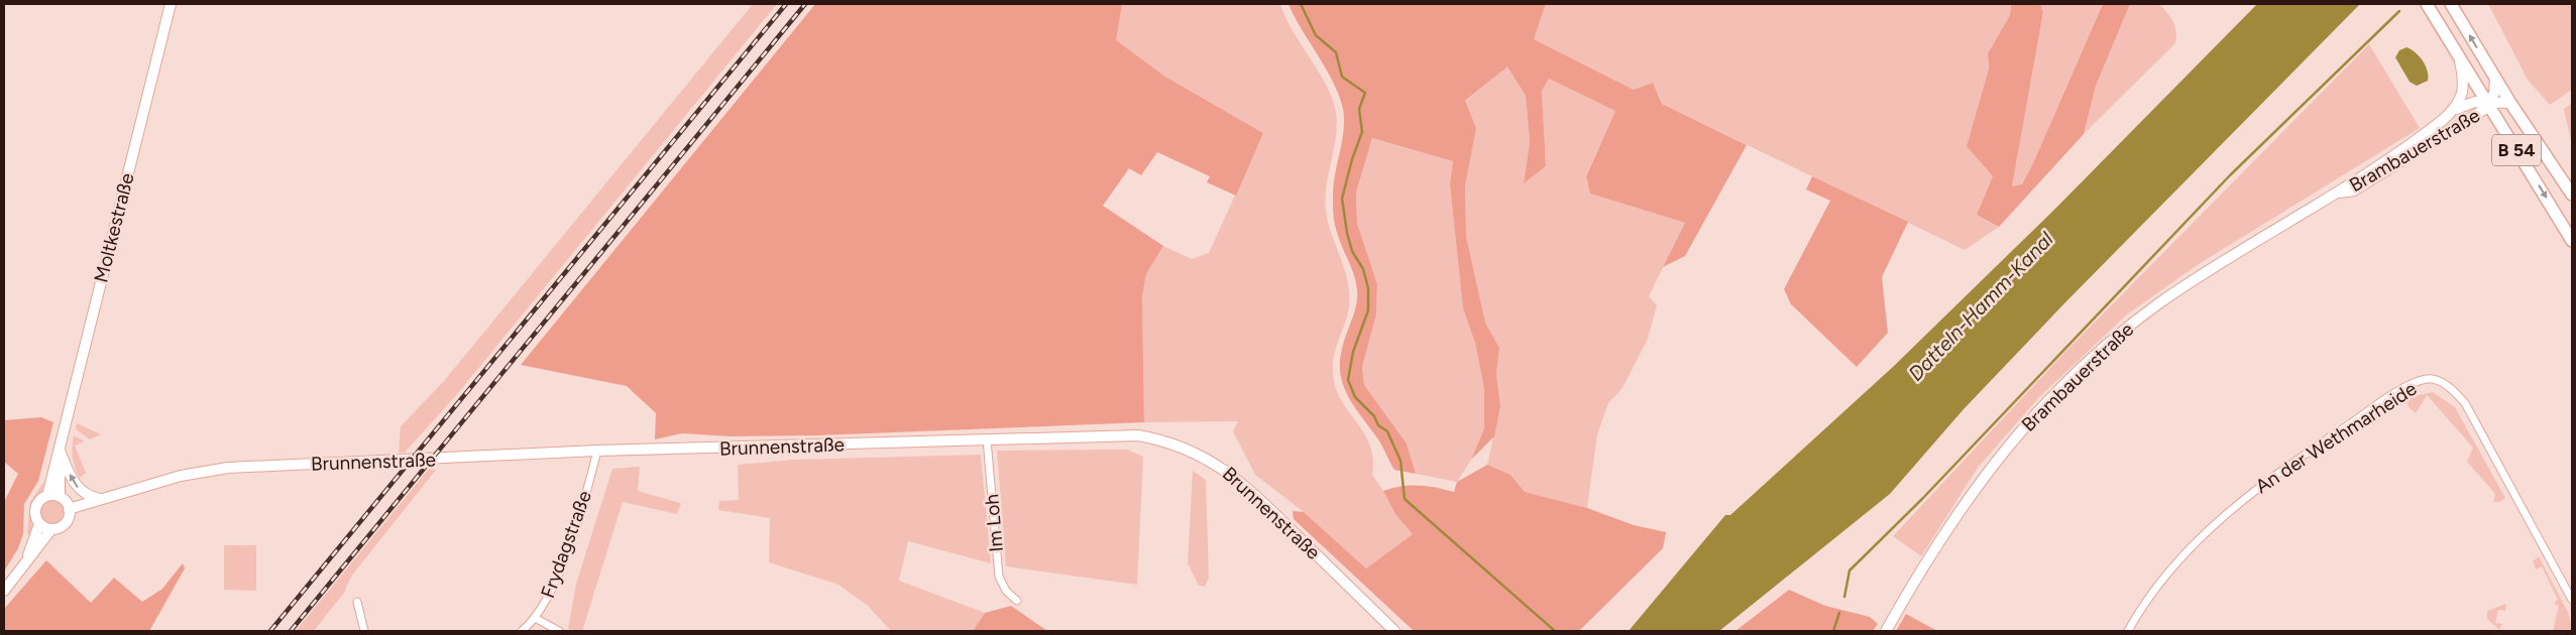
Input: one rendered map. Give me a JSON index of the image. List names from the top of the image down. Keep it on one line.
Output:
{"streets":{"main road":["B 54"],"street":["Brambauerstraße","Moltkestraße","An der Wethmarheide","Brunnenstraße","Im Loh","Frydagstraße"]},"crossings":[["Brambauerstraße","B 54"],["Moltkestraße","Brunnenstraße"],["Brunnenstraße","Im Loh"],["Brunnenstraße","Frydagstraße"]],"water":["Datteln-Hamm-Kanal"]}
